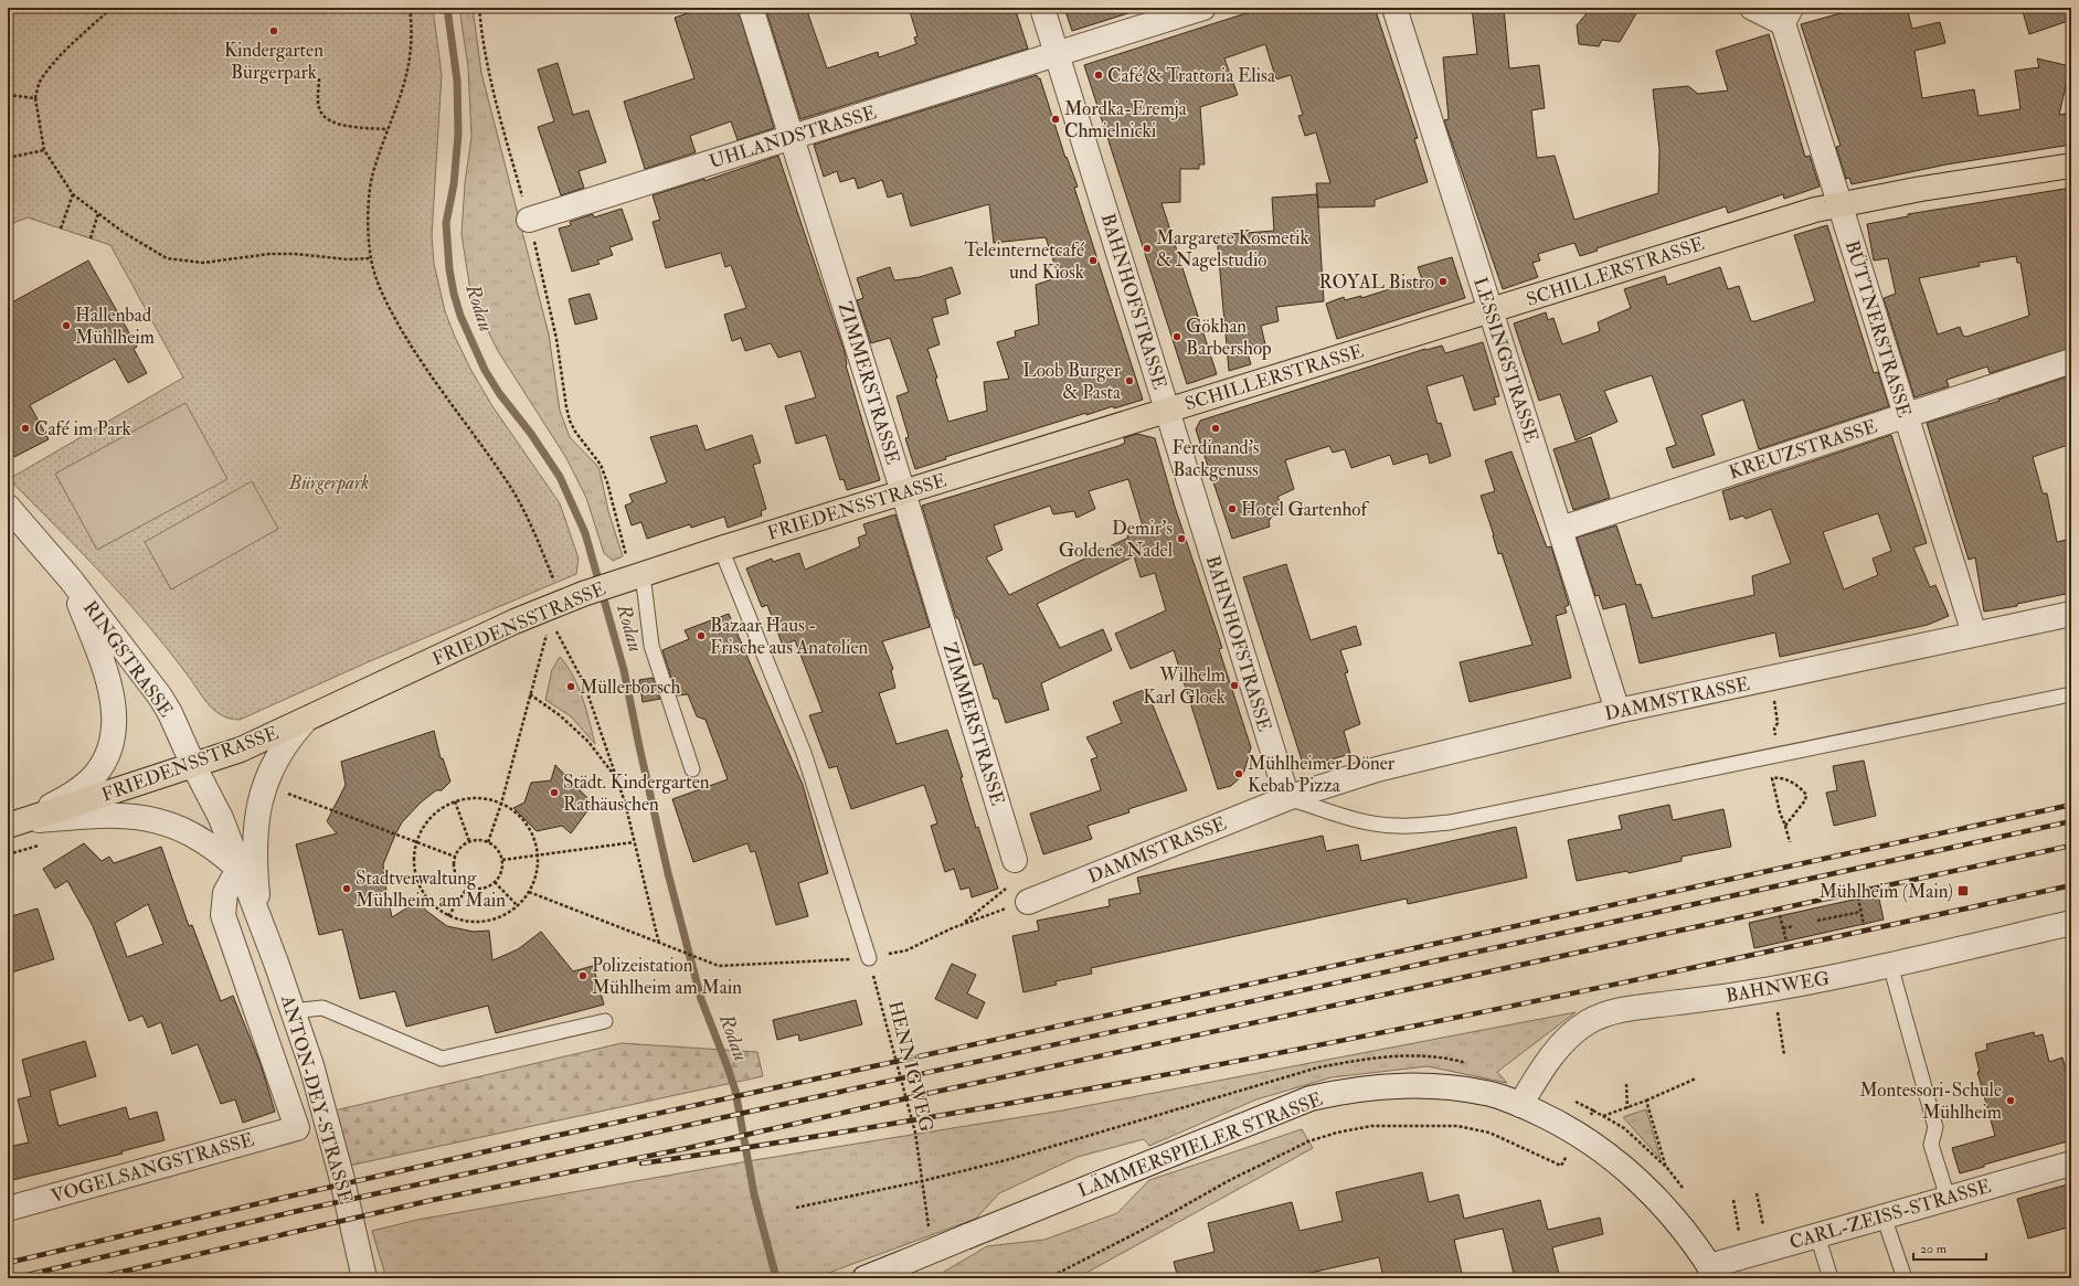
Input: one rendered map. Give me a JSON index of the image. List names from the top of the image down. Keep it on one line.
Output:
{"streets":{"main road":["SCHILLERSTRASSE","FRIEDENSSTRASSE"],"street":["UHLANDSTRASSE","BAHNHOFSTRASSE","BÜTTNERSTRASSE","LESSINGSTRASSE","ZIMMERSTRASSE","KREUZSTRASSE","RINGSTRASSE","DAMMSTRASSE","BAHNWEG","ANTON-DEY-STRASSE","LÄMMERSPIELER STRASSE","VOGELSANGSTRASSE","CARL-ZEISS-STRASSE"],"path":["HENNIGWEG"]},"crossings":[["UHLANDSTRASSE","BAHNHOFSTRASSE"],["UHLANDSTRASSE","ZIMMERSTRASSE"],["SCHILLERSTRASSE","BAHNHOFSTRASSE"],["SCHILLERSTRASSE","BÜTTNERSTRASSE"],["SCHILLERSTRASSE","LESSINGSTRASSE"],["SCHILLERSTRASSE","FRIEDENSSTRASSE"],["BAHNHOFSTRASSE","FRIEDENSSTRASSE"],["BAHNHOFSTRASSE","DAMMSTRASSE"],["BÜTTNERSTRASSE","KREUZSTRASSE"],["BÜTTNERSTRASSE","DAMMSTRASSE"],["LESSINGSTRASSE","KREUZSTRASSE"],["LESSINGSTRASSE","DAMMSTRASSE"],["ZIMMERSTRASSE","FRIEDENSSTRASSE"],["FRIEDENSSTRASSE","RINGSTRASSE"],["FRIEDENSSTRASSE","ANTON-DEY-STRASSE"],["FRIEDENSSTRASSE","VOGELSANGSTRASSE"],["RINGSTRASSE","ANTON-DEY-STRASSE"],["BAHNWEG","LÄMMERSPIELER STRASSE"],["ANTON-DEY-STRASSE","VOGELSANGSTRASSE"],["LÄMMERSPIELER STRASSE","CARL-ZEISS-STRASSE"]],"water":["Rodau"],"parks":["Bürgerpark"],"places":{"other":["Kindergarten Bürgerpark","Café & Trattoria Elisa","Mordka-Eremja Chmielnicki","Margarete Kosmetik & Nagelstudio","Teleinternetcafé und Kiosk","ROYAL Bistro","Hallenbad Mühlheim","Gökhan Barbershop","Loob Burger & Pasta","Café im Park","Ferdinand's Backgenuss","Hotel Gartenhof","Demir's Goldene Nadel","Bazaar Haus - Frische aus Anatolien","Wilhelm Karl Glock","Müllerborsch","Mühlheimer Döner Kebab Pizza","Städt. Kindergarten Rathäuschen","Stadtverwaltung Mühlheim am Main","Polizeistation Mühlheim am Main","Montessori-Schule Mühlheim"],"transit":["Mühlheim (Main)"]},"scale_bar":"20 m"}
